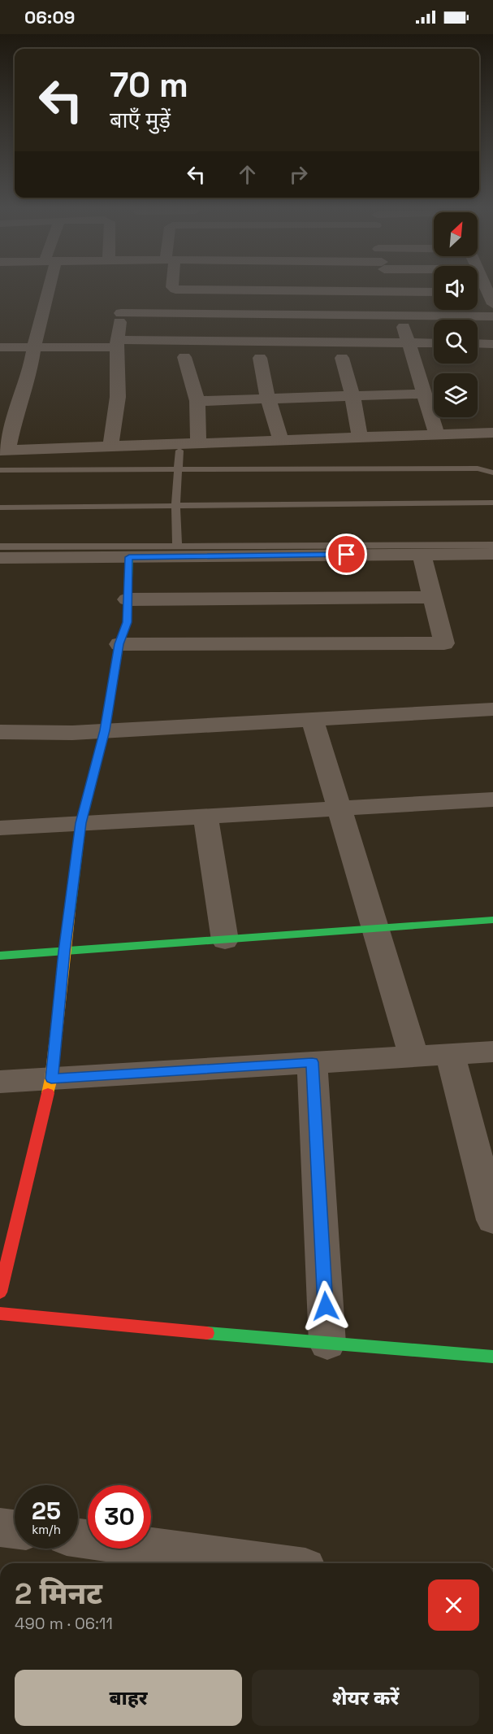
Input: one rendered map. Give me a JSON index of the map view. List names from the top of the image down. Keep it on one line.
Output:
{"north":"top right","page":{"status":"06:09","turn":["70 m","बाएँ मुड़ें"],"speed":"25 km/h","limit":"30","heading":["2 मिनट","490 m · 06:11"],"buttons":["बाहर","शेयर करें"]}}
